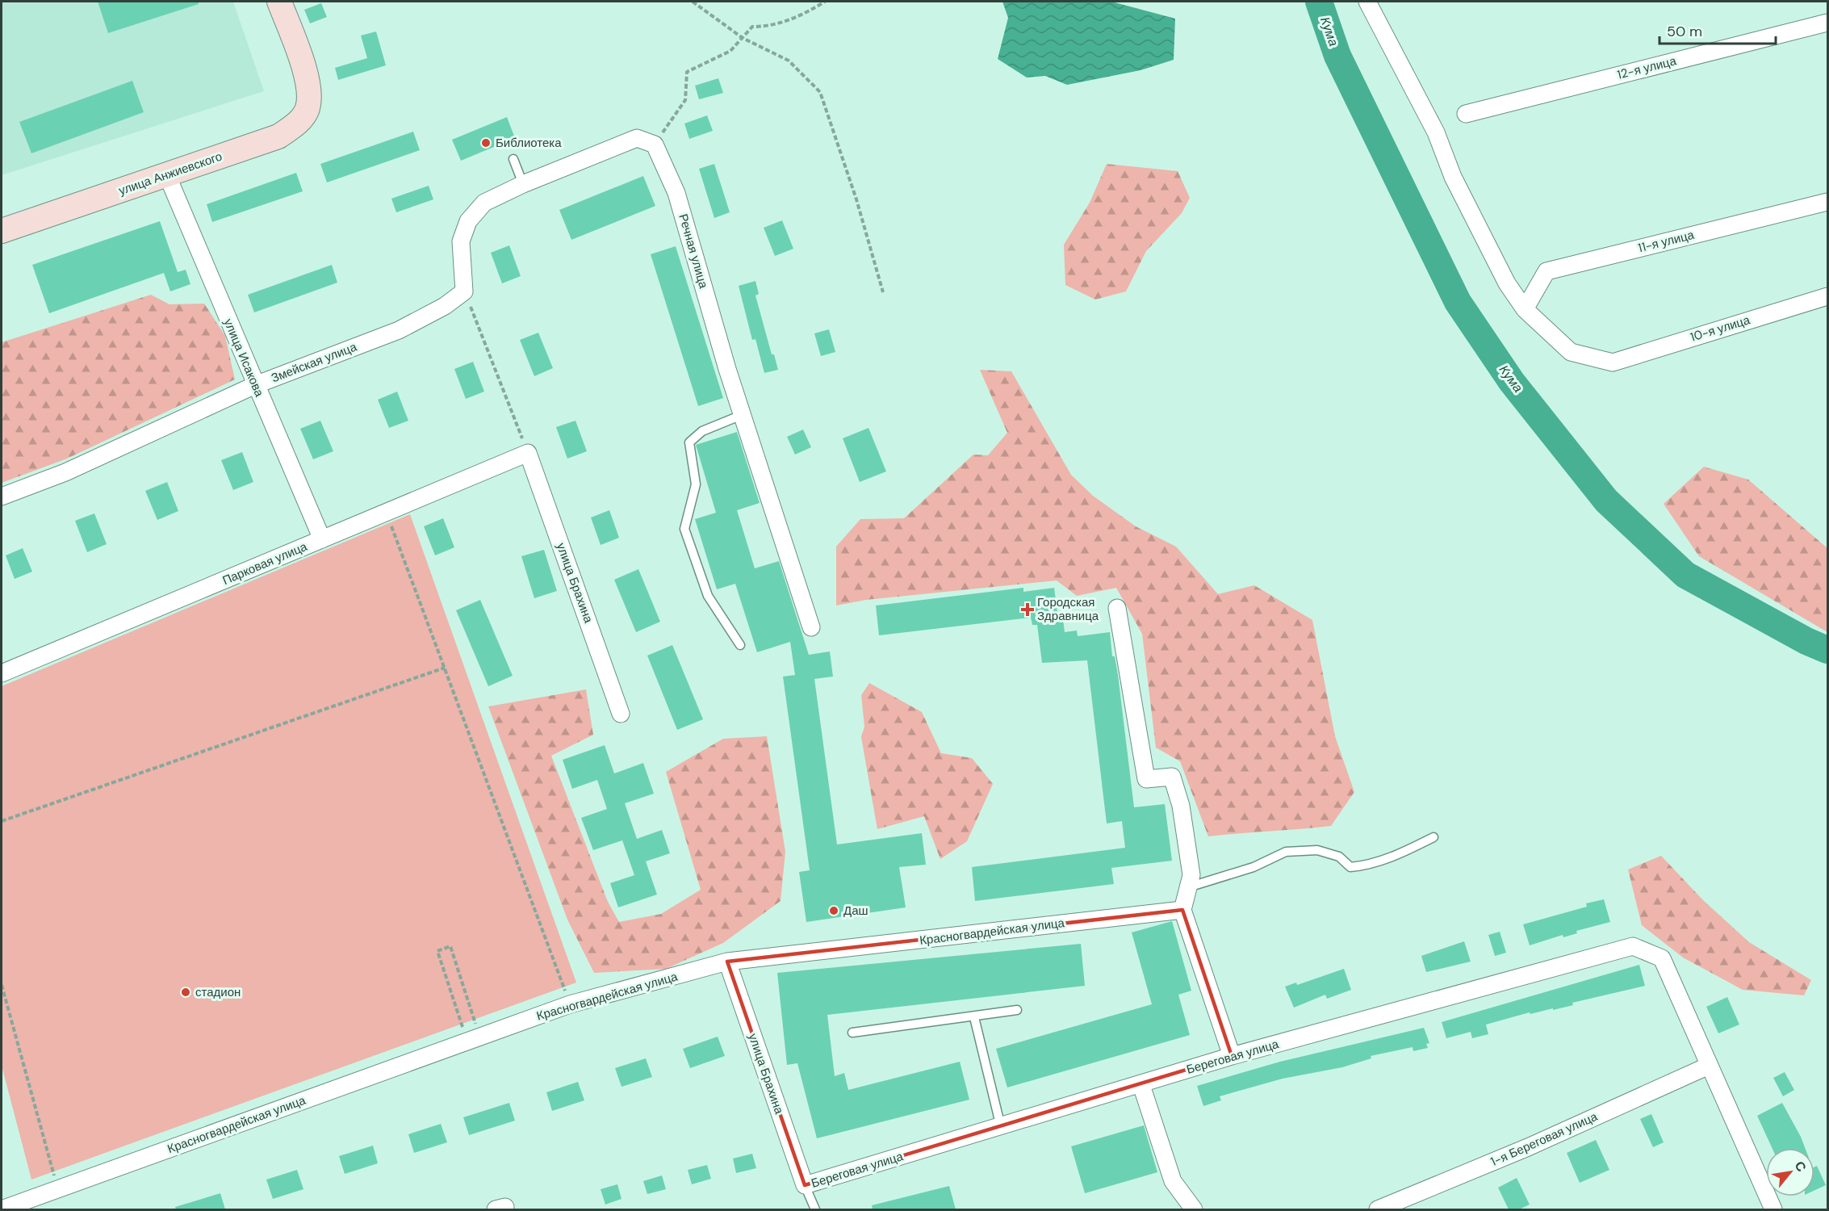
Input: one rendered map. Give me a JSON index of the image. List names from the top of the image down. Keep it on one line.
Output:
{"streets":{"street":["12-я улица","улица Анжиевского","11-я улица","Речная улица","10-я улица","улица Исакова","Змейская улица","Парковая улица","улица Брахина","Красногвардейская улица","Береговая улица","1-я Береговая улица"]},"crossings":[["улица Анжиевского","улица Исакова"],["11-я улица","10-я улица"],["улица Исакова","Змейская улица"],["улица Исакова","Парковая улица"],["Парковая улица","улица Брахина"],["улица Брахина","Красногвардейская улица"],["улица Брахина","Береговая улица"],["Береговая улица","1-я Береговая улица"]],"water":["Кума"],"places":{"other":["Библиотека","Даш","стадион"],"health":["Городская Здравница"]},"scale_bar":"50 m","north":"top right"}
